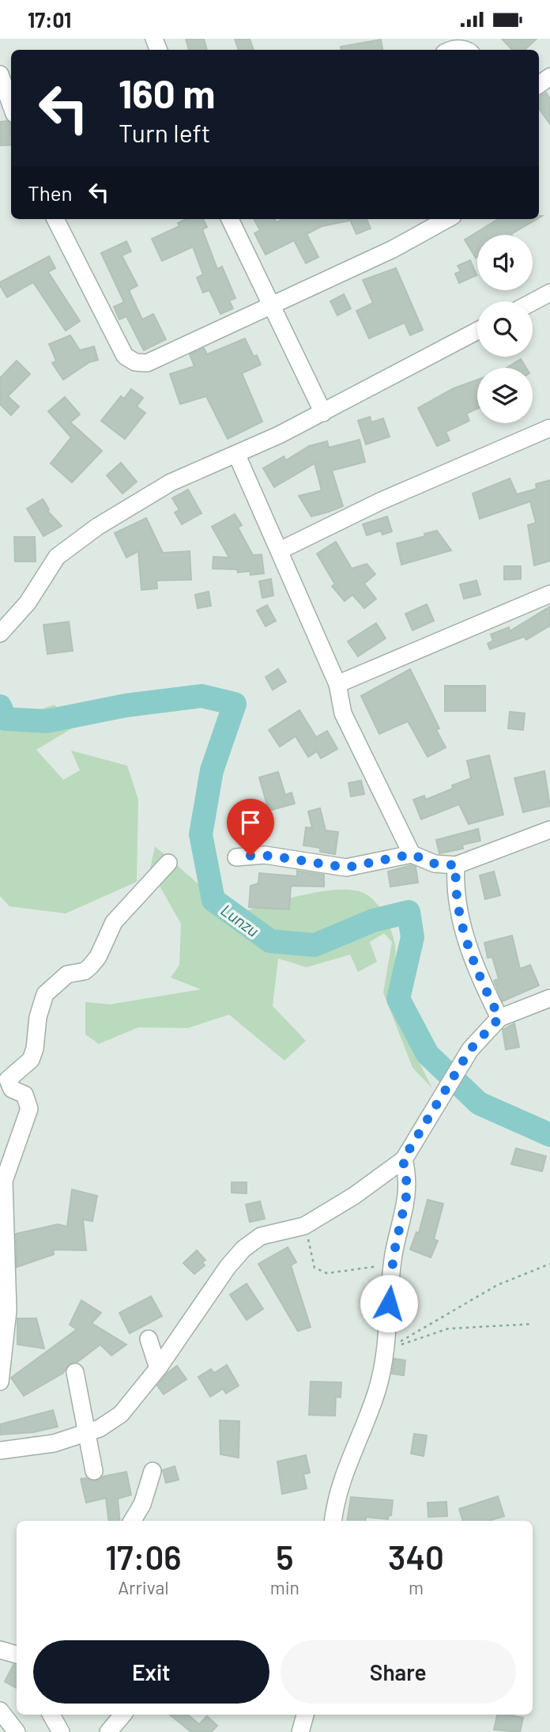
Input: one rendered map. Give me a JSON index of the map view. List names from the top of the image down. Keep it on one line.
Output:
{"water":["Lunzu"],"page":{"status":"17:01","turn":["160 m","Turn left"],"then":"Then","eta":["17:06","Arrival","5","min","340","m"],"buttons":["Exit","Share"]}}
